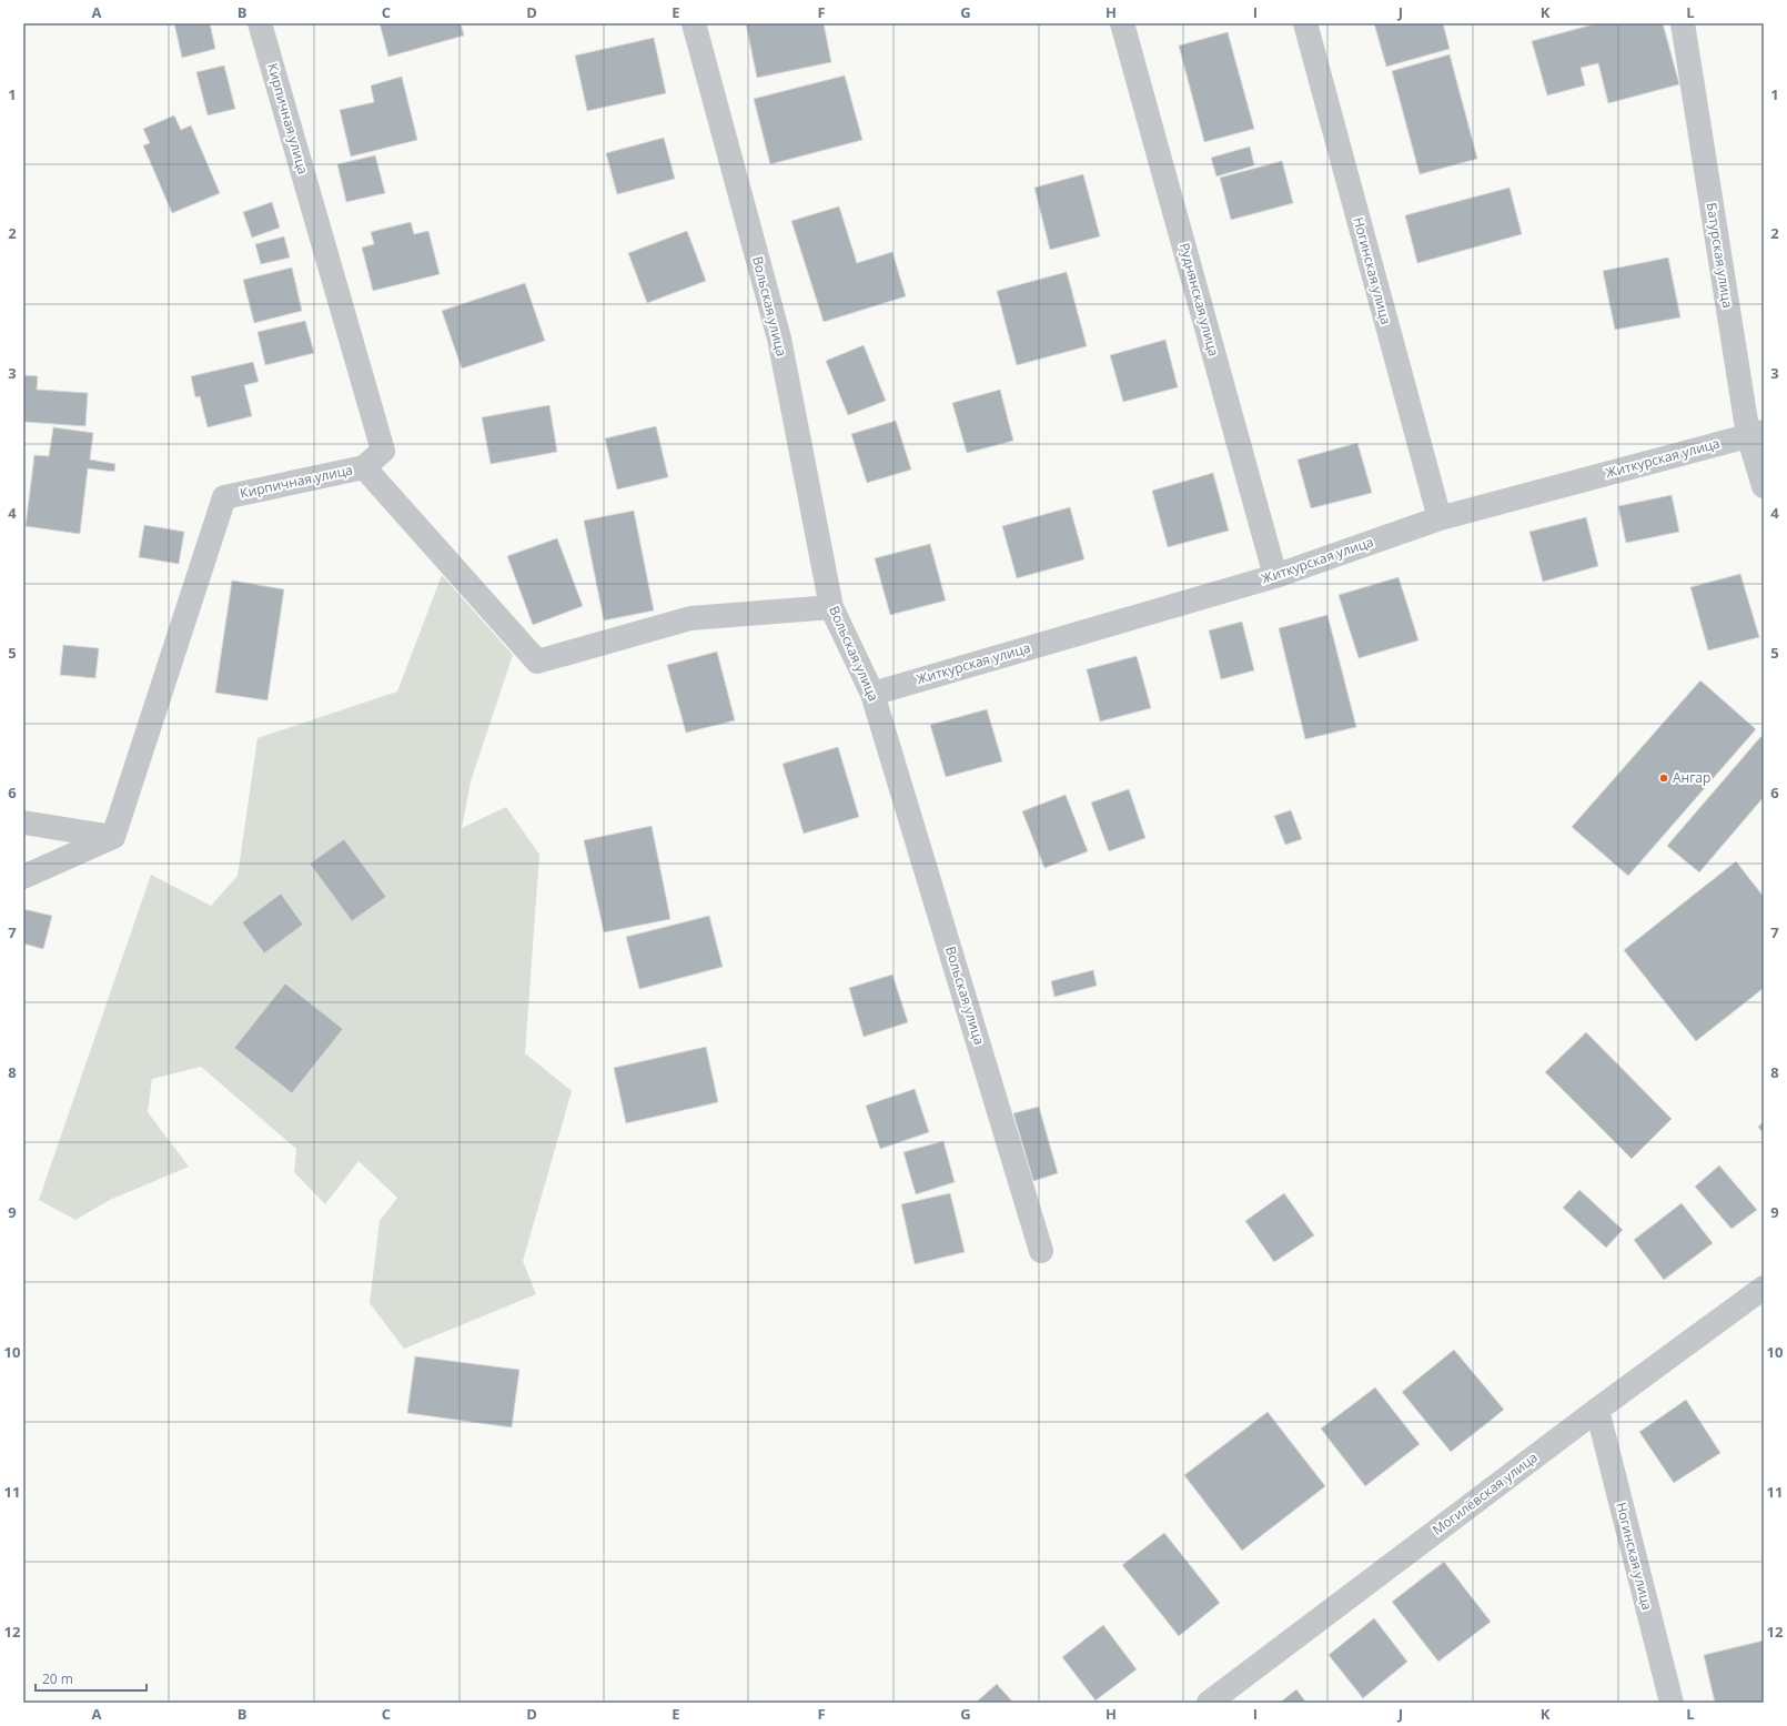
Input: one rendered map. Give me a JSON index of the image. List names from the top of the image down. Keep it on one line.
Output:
{"streets":{"street":["Кирпичная улица","Батурская улица","Ногинская улица","Руднянская улица","Вольская улица","Житкурская улица","Могилёвская улица"]},"crossings":[["Батурская улица","Житкурская улица"],["Ногинская улица","Житкурская улица"],["Ногинская улица","Могилёвская улица"],["Руднянская улица","Житкурская улица"],["Вольская улица","Житкурская улица"]],"places":["Ангар"],"scale_bar":"20 m","grid":{"columns":["A","B","C","D","E","F","G","H","I","J","K","L"],"rows":["1","2","3","4","5","6","7","8","9","10","11","12"]}}
